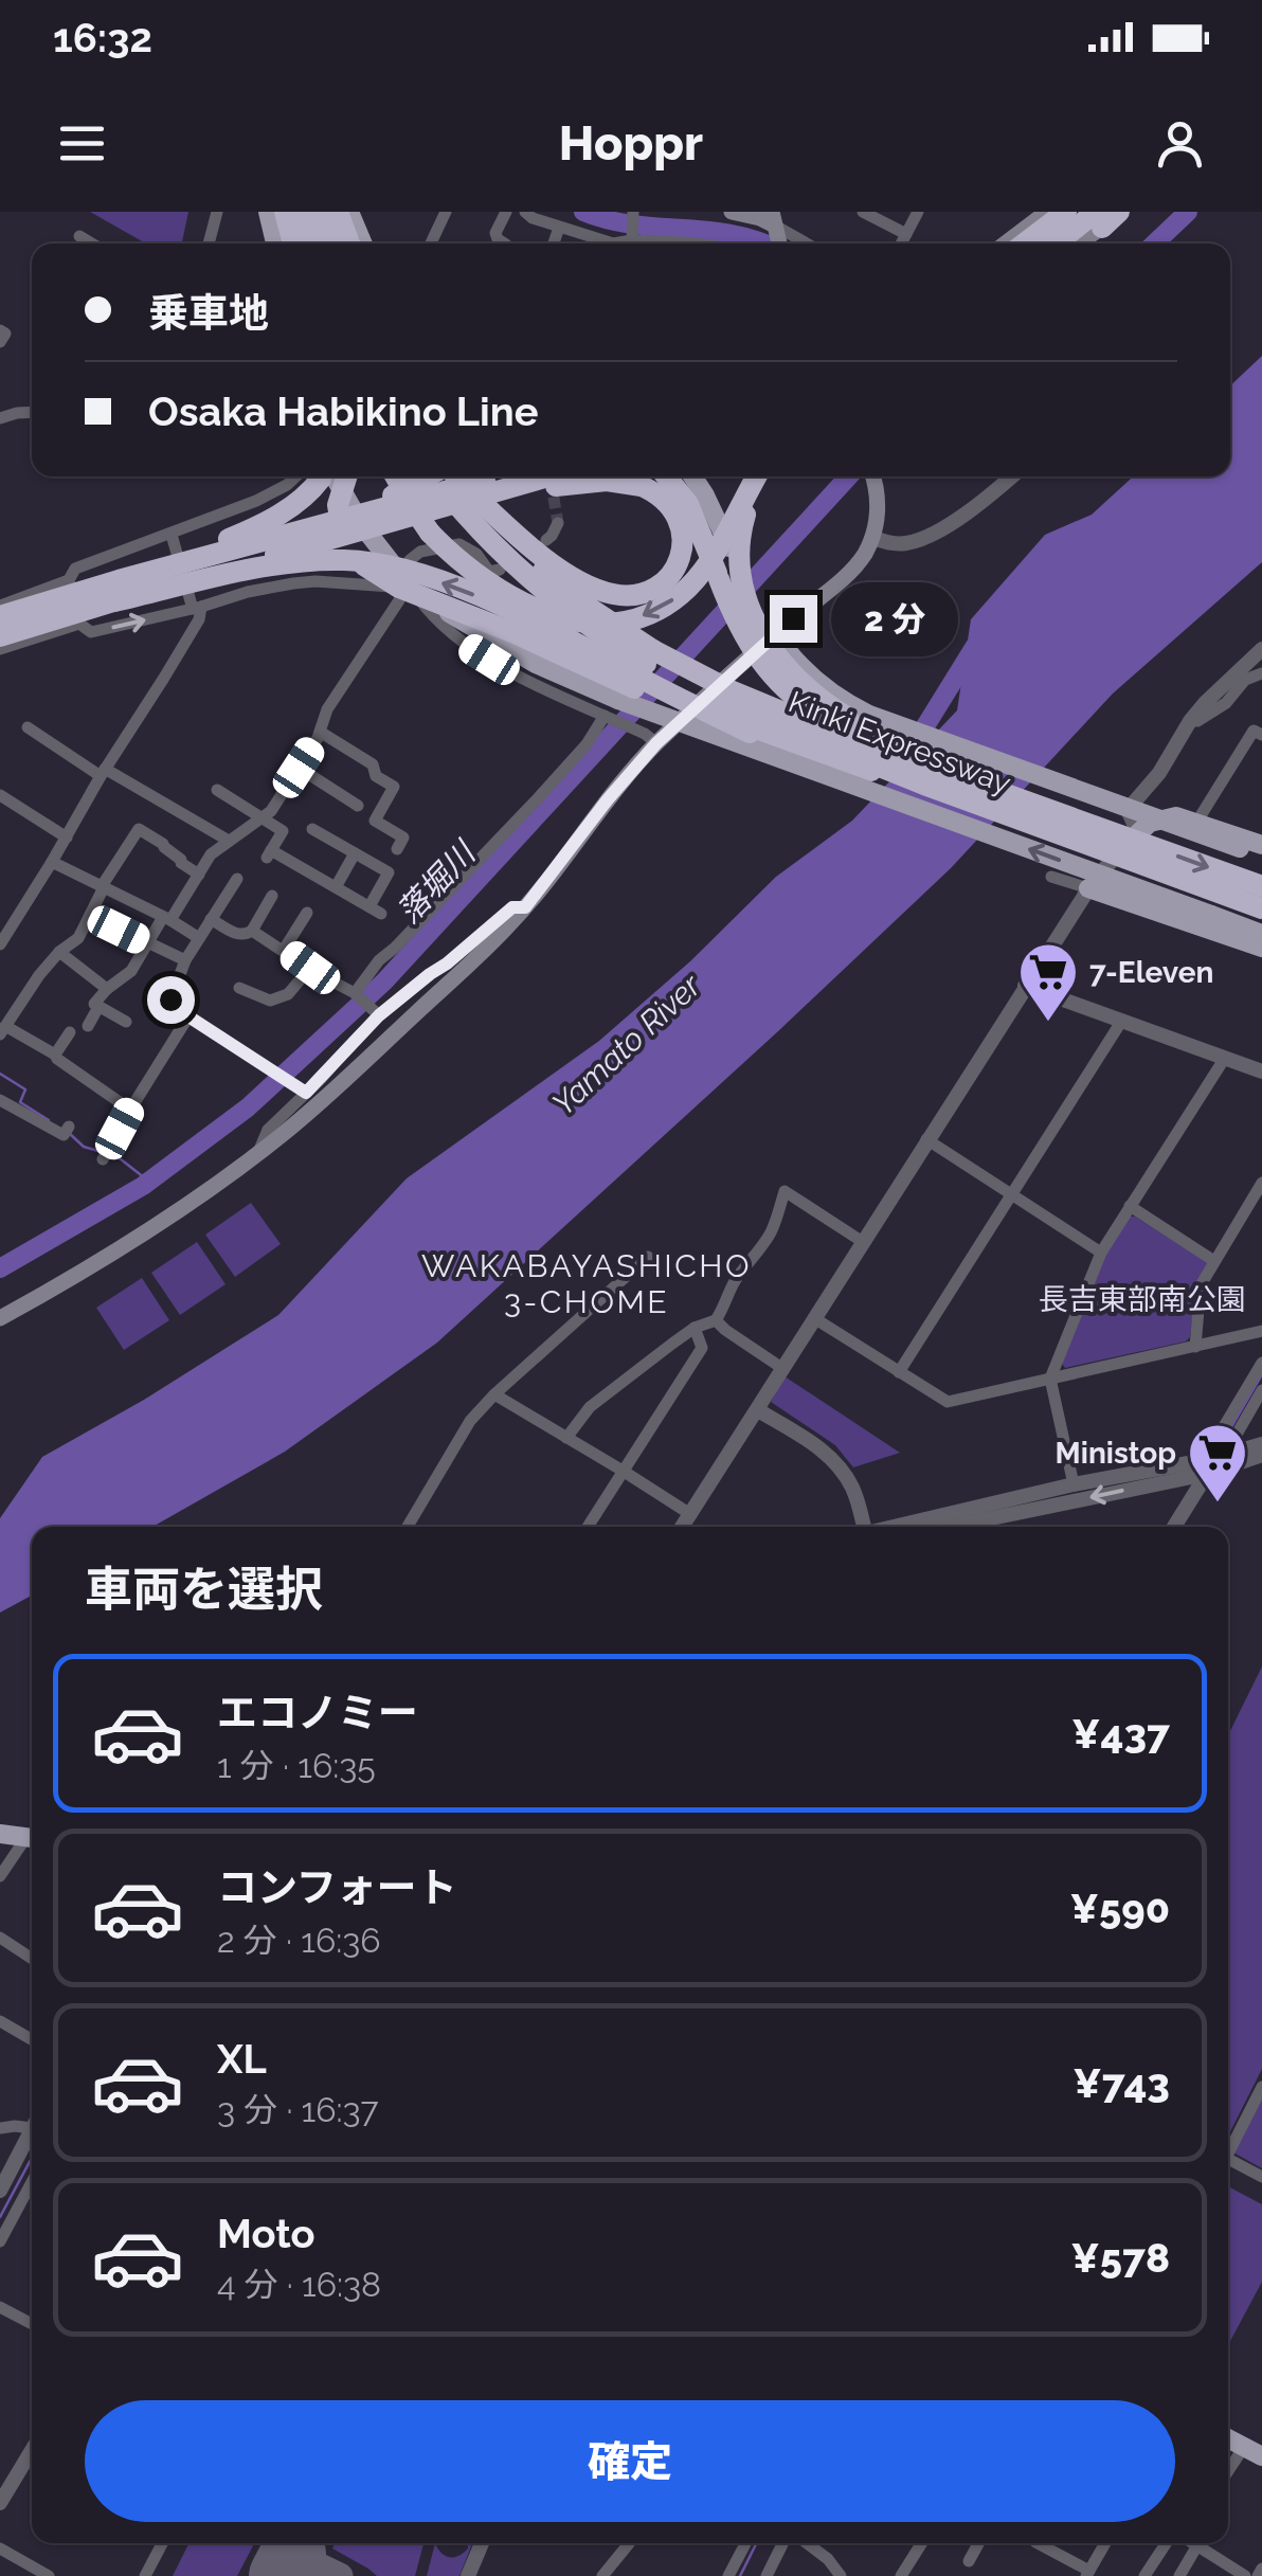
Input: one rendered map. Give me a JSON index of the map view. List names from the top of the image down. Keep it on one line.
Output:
{"streets":{"highway":["Kinki Expressway"]},"districts":["WAKABAYASHICHO 3-CHOME"],"water":["落堀川","Yamato River"],"parks":["長吉東部南公園"],"places":{"supermarket":["7-Eleven","Ministop"]},"page":{"status":"16:32","header":"Hoppr","banner":["乗車地","Osaka Habikino Line"],"bubble":"2 分","heading":"車両を選択","list":[{"name":"エコノミー","note":"1 分 · 16:35","value":"¥437"},{"name":"コンフォート","note":"2 分 · 16:36","value":"¥590"},{"name":"XL","note":"3 分 · 16:37","value":"¥743"},{"name":"Moto","note":"4 分 · 16:38","value":"¥578"}],"buttons":"確定"}}
